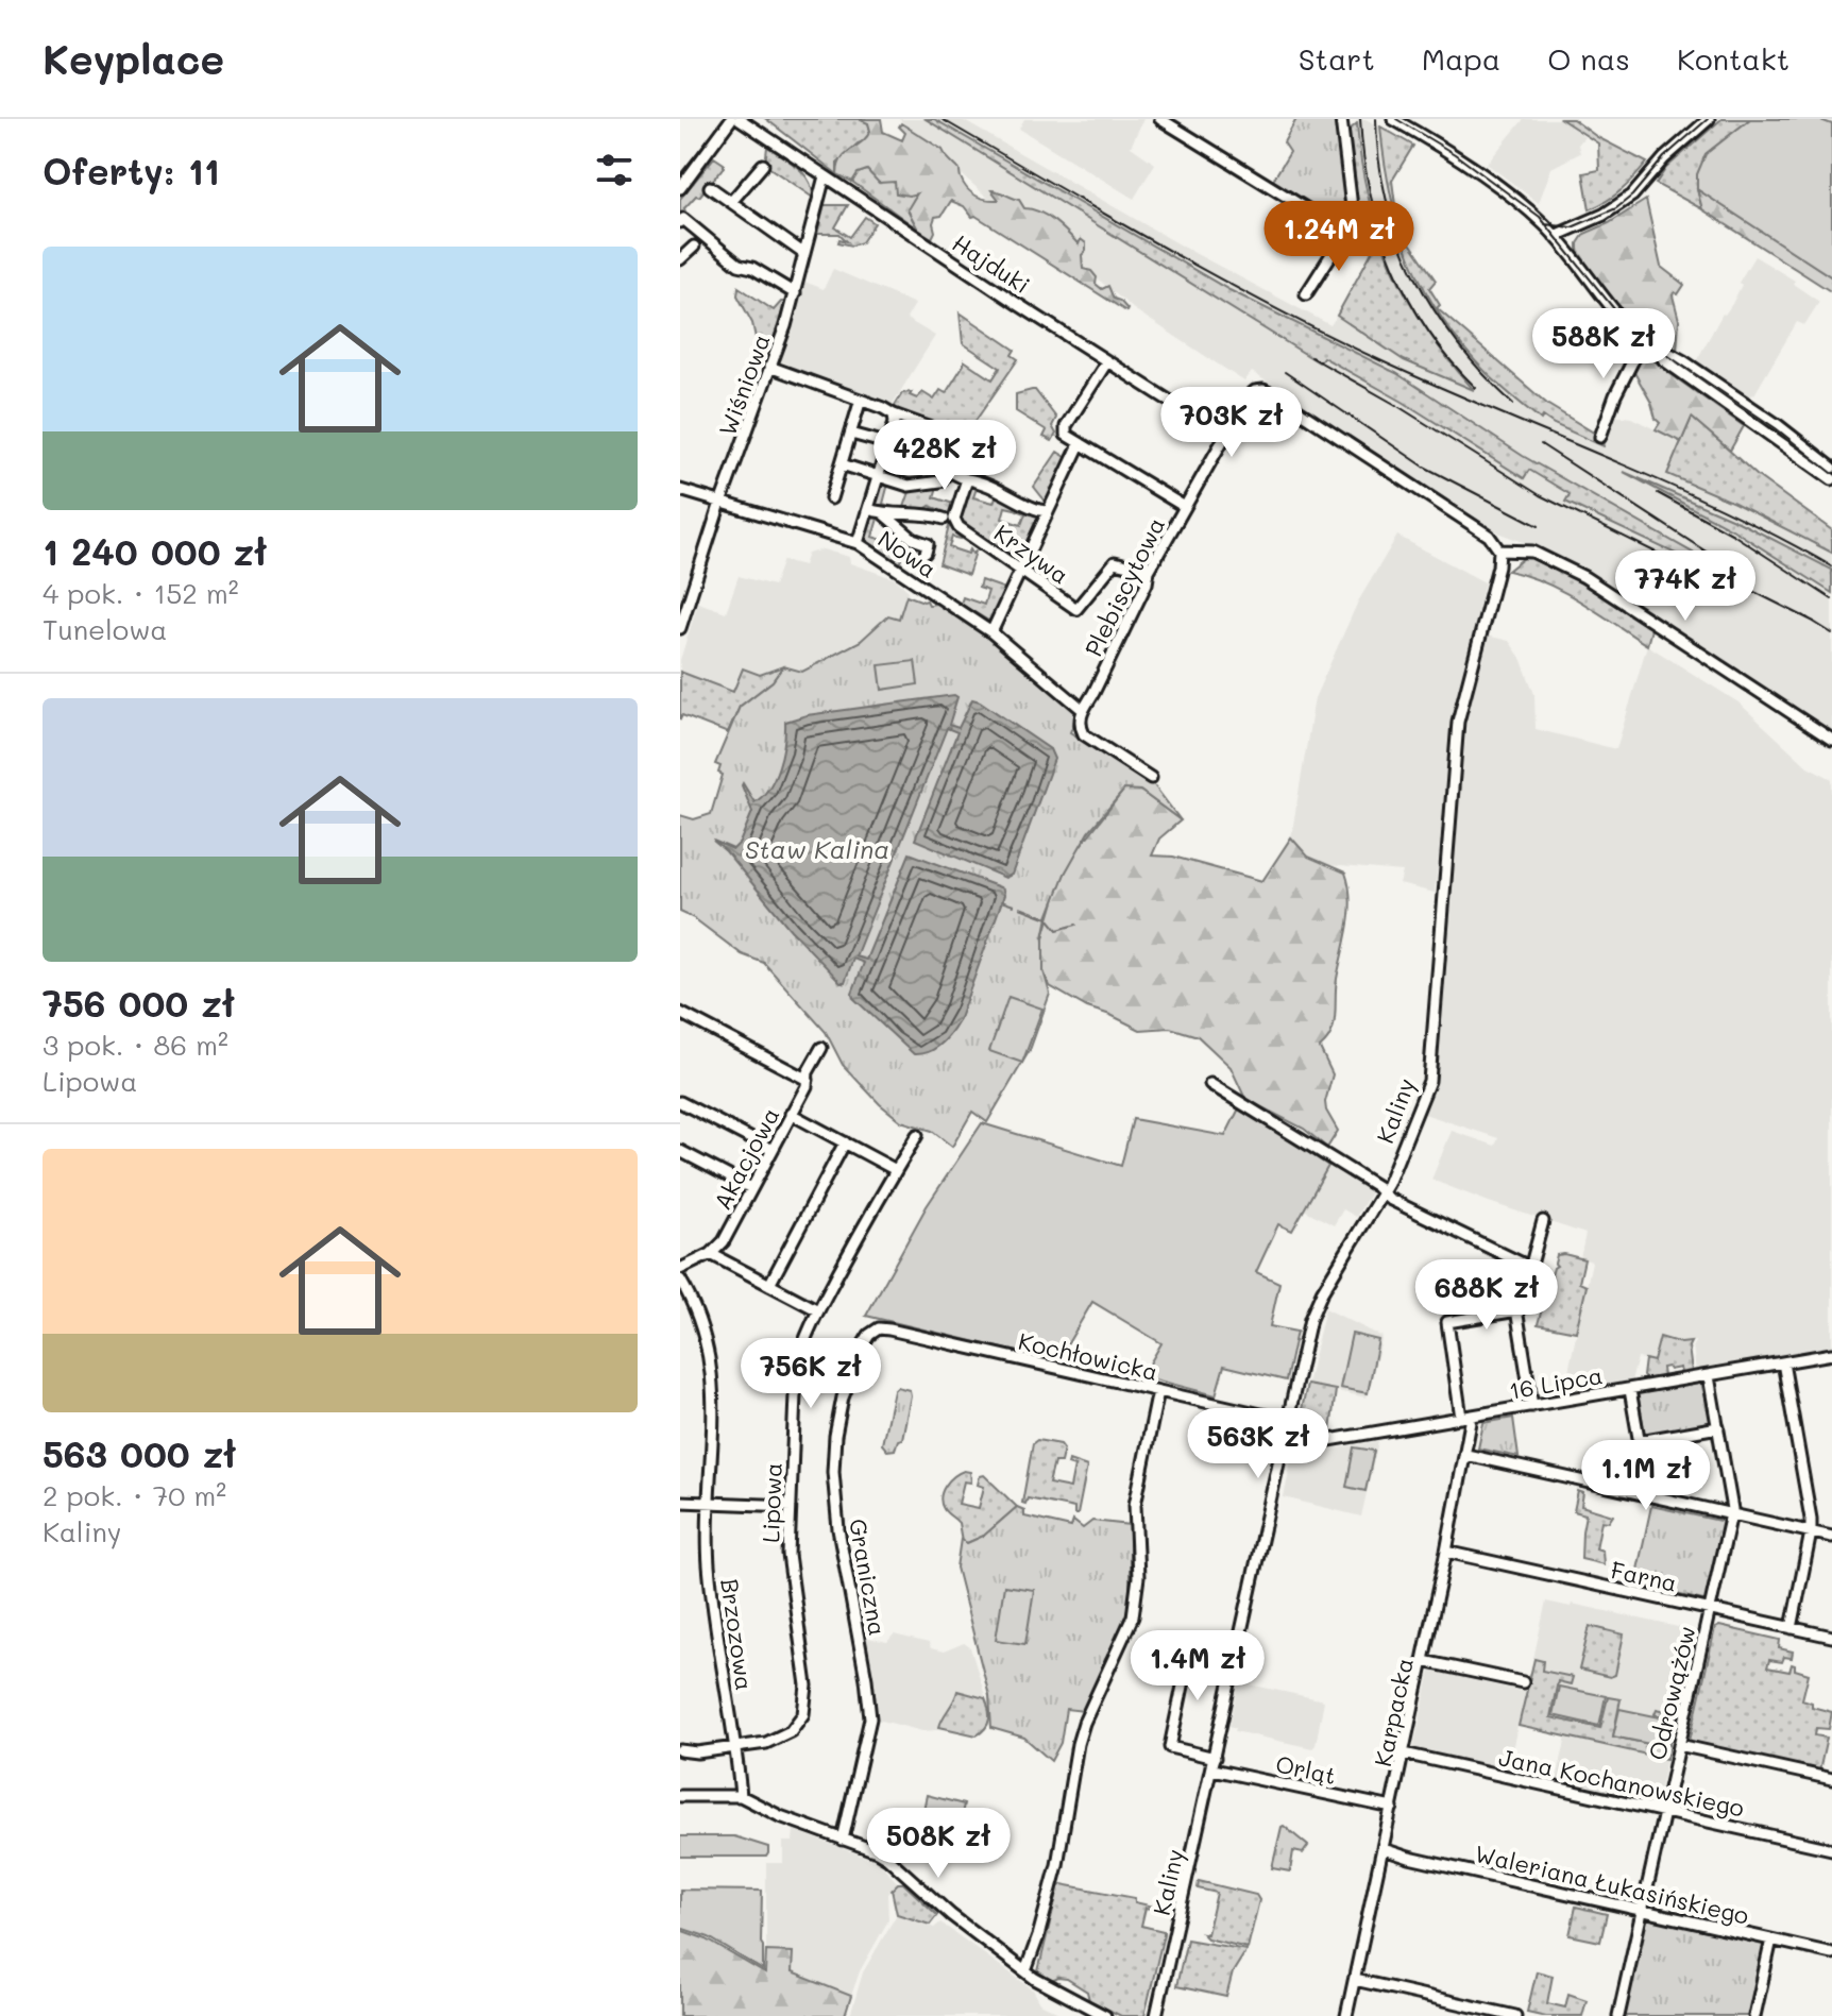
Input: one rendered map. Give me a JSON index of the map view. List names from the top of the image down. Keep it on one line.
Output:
{"streets":{"street":["Hajduki","Wiśniowa","Nowa","Krzywa","Plebiscytowa","Kaliny","Akacjowa","Kochłowicka","16 Lipca","Lipowa","Farna","Graniczna","Brzozowa","Odrowążów","Karpacka","Orląt","Jana Kochanowskiego","Waleriana Łukasińskiego"]},"crossings":[["Hajduki","Wiśniowa"],["Hajduki","Plebiscytowa"],["Wiśniowa","Nowa"],["Nowa","Plebiscytowa"],["Krzywa","Plebiscytowa"],["Plebiscytowa","Kaliny"],["Kaliny","Kochłowicka"],["Kaliny","16 Lipca"],["Kaliny","Orląt"],["Kochłowicka","Graniczna"],["16 Lipca","Odrowążów"],["16 Lipca","Karpacka"],["Lipowa","Brzozowa"],["Farna","Odrowążów"],["Farna","Karpacka"],["Odrowążów","Jana Kochanowskiego"],["Odrowążów","Waleriana Łukasińskiego"],["Karpacka","Orląt"],["Karpacka","Jana Kochanowskiego"],["Karpacka","Waleriana Łukasińskiego"]],"water":["Staw Kalina"],"page":{"header":"Keyplace","nav":["Start","Mapa","O nas","Kontakt"],"heading":"Oferty: 11","price":["1.24M zł","588K zł","703K zł","428K zł","774K zł","688K zł","756K zł","563K zł","1.1M zł","1.4M zł","508K zł"],"list":[{"name":"1 240 000 zł","note":"4 pok. · 152 m² · Tunelowa"},{"name":"756 000 zł","note":"3 pok. · 86 m² · Lipowa"},{"name":"563 000 zł","note":"2 pok. · 70 m² · Kaliny"}]}}
